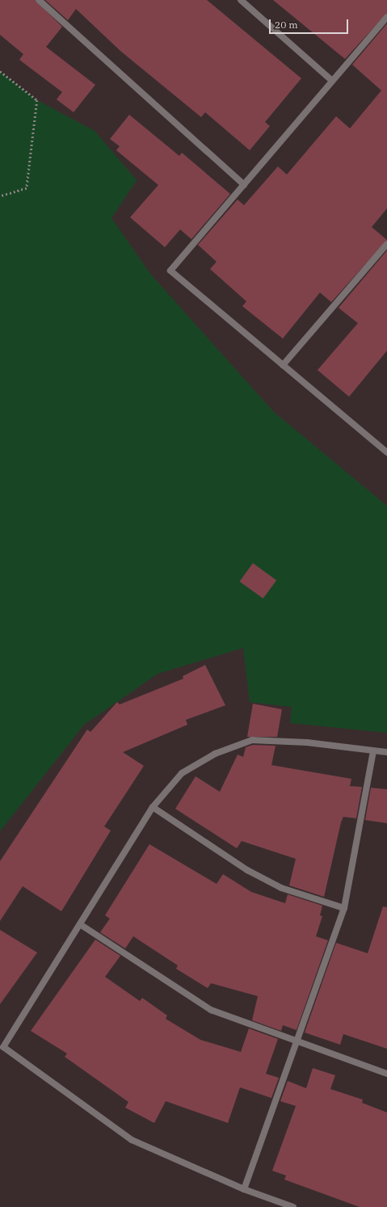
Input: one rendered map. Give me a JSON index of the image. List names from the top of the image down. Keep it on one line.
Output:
{"scale_bar":"20 m"}
